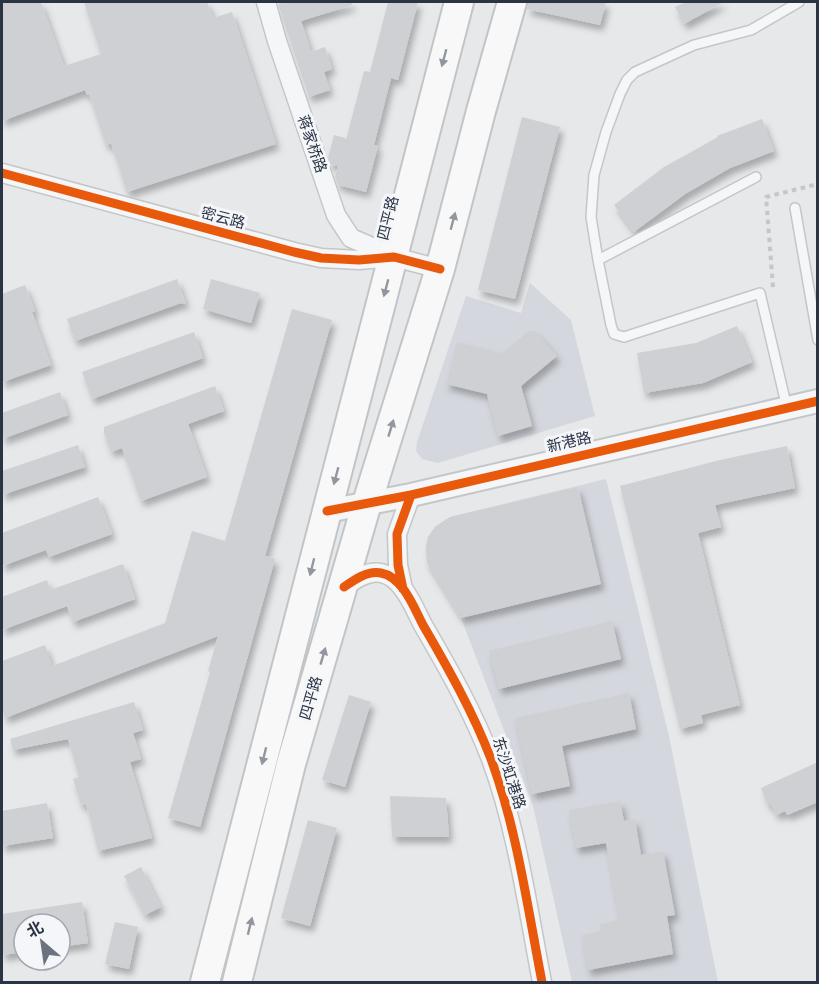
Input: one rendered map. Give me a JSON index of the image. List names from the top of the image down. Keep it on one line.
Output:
{"streets":{"main road":["四平路"],"street":["蒋家桥路","密云路","新港路","东沙虹港路"]},"crossings":[["蒋家桥路","密云路"],["蒋家桥路","四平路"],["密云路","四平路"],["四平路","新港路"],["四平路","东沙虹港路"],["新港路","东沙虹港路"]],"north":"top left"}
